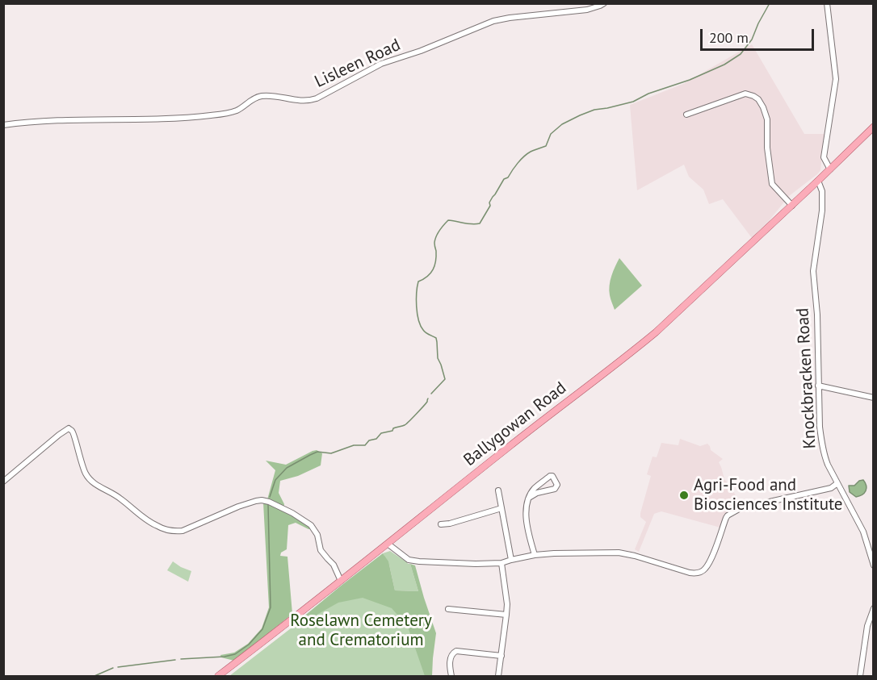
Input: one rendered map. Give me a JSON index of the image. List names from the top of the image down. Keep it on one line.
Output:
{"streets":{"main road":["Ballygowan Road"],"street":["Lisleen Road","Knockbracken Road"]},"crossings":[["Knockbracken Road","Ballygowan Road"]],"parks":["Roselawn Cemetery and Crematorium"],"places":["Agri-Food and Biosciences Institute"],"scale_bar":"200 m"}
